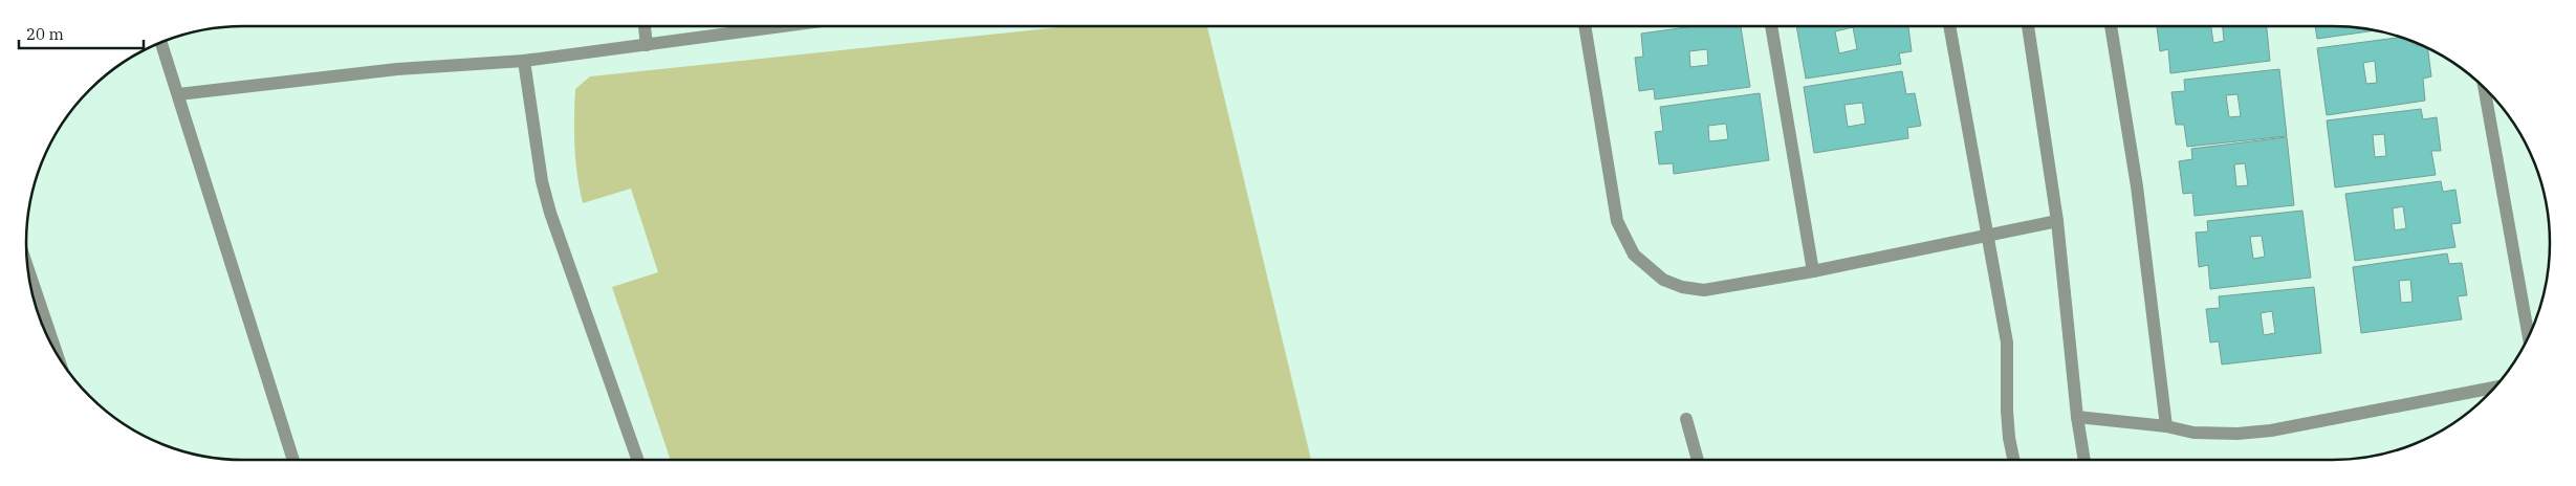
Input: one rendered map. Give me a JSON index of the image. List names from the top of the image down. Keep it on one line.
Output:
{"scale_bar":"20 m"}
